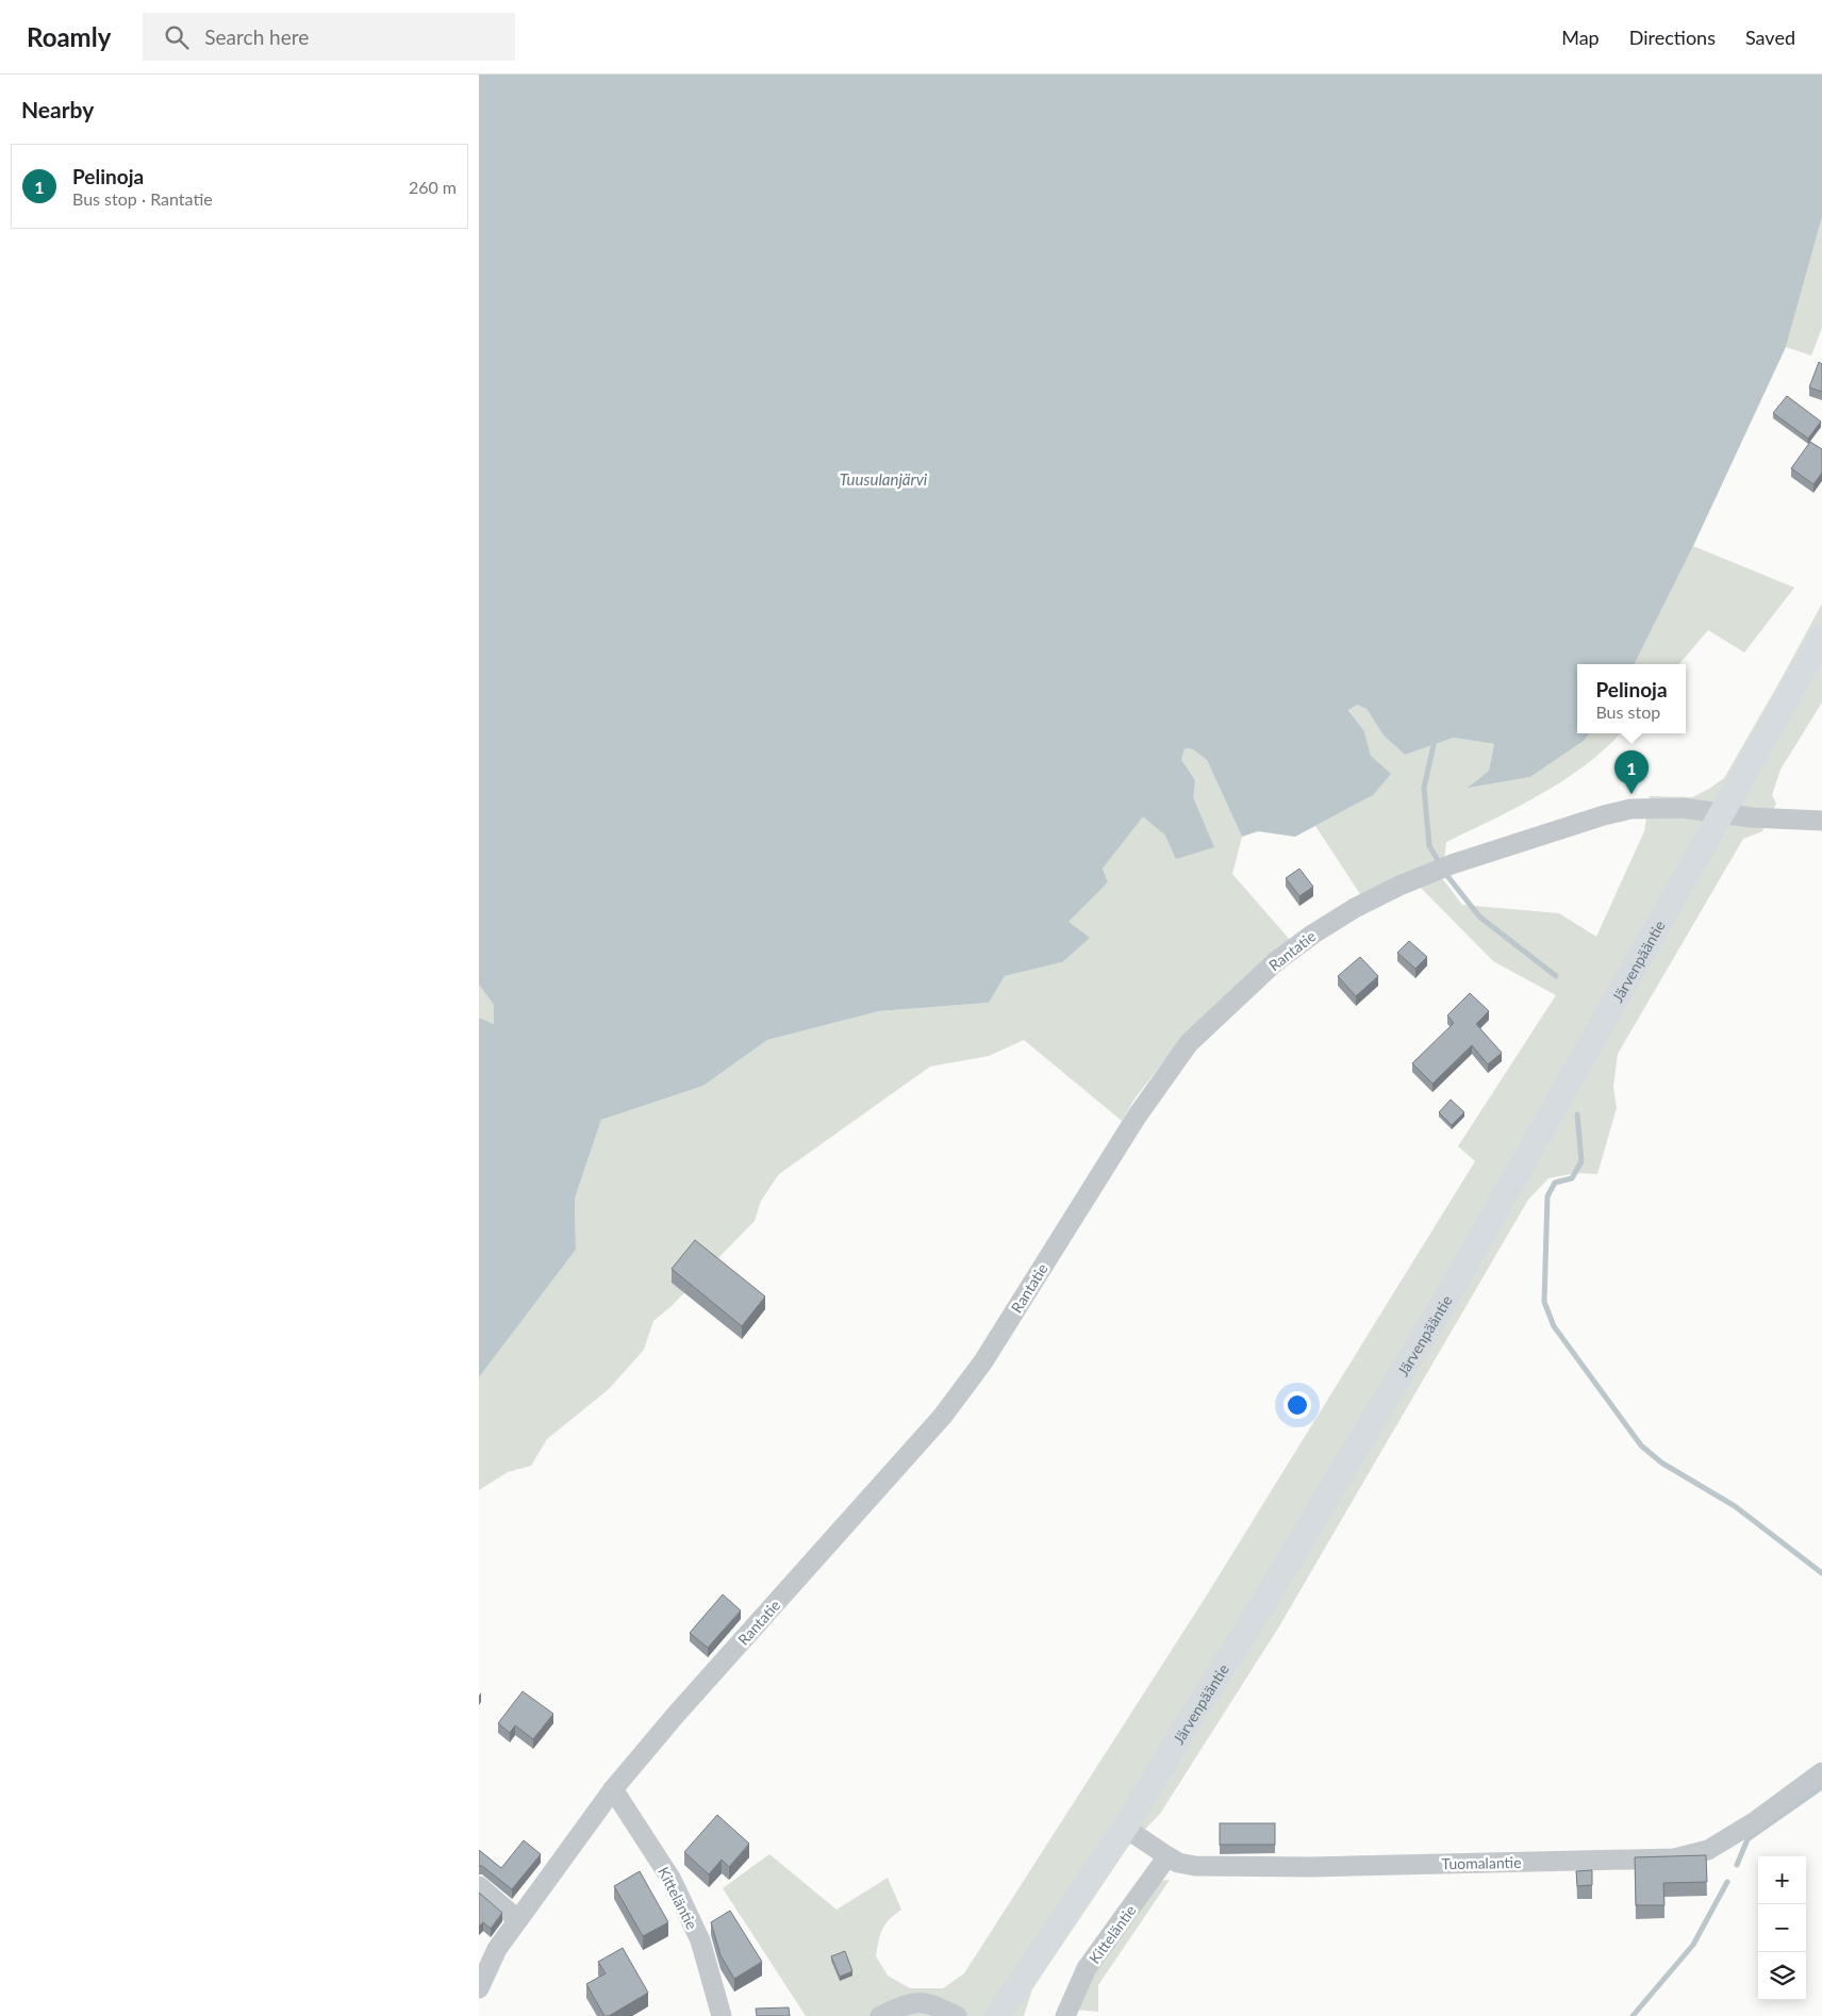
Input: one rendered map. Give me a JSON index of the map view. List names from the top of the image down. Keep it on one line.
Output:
{"streets":{"main road":["Järvenpääntie"],"street":["Rantatie","Tuomalantie","Kitteläntie"]},"crossings":[["Rantatie","Järvenpääntie"],["Rantatie","Kitteläntie"],["Järvenpääntie","Tuomalantie"],["Tuomalantie","Kitteläntie"]],"water":["Tuusulanjärvi"],"page":{"header":"Roamly","search":"Search here","nav":["Map","Directions","Saved"],"heading":"Nearby","list":[{"mark":"1","name":"Pelinoja","note":"Bus stop · Rantatie","value":"260 m"}],"popup":["Pelinoja","Bus stop"],"pins":"1","map_buttons":["+","−"]}}
